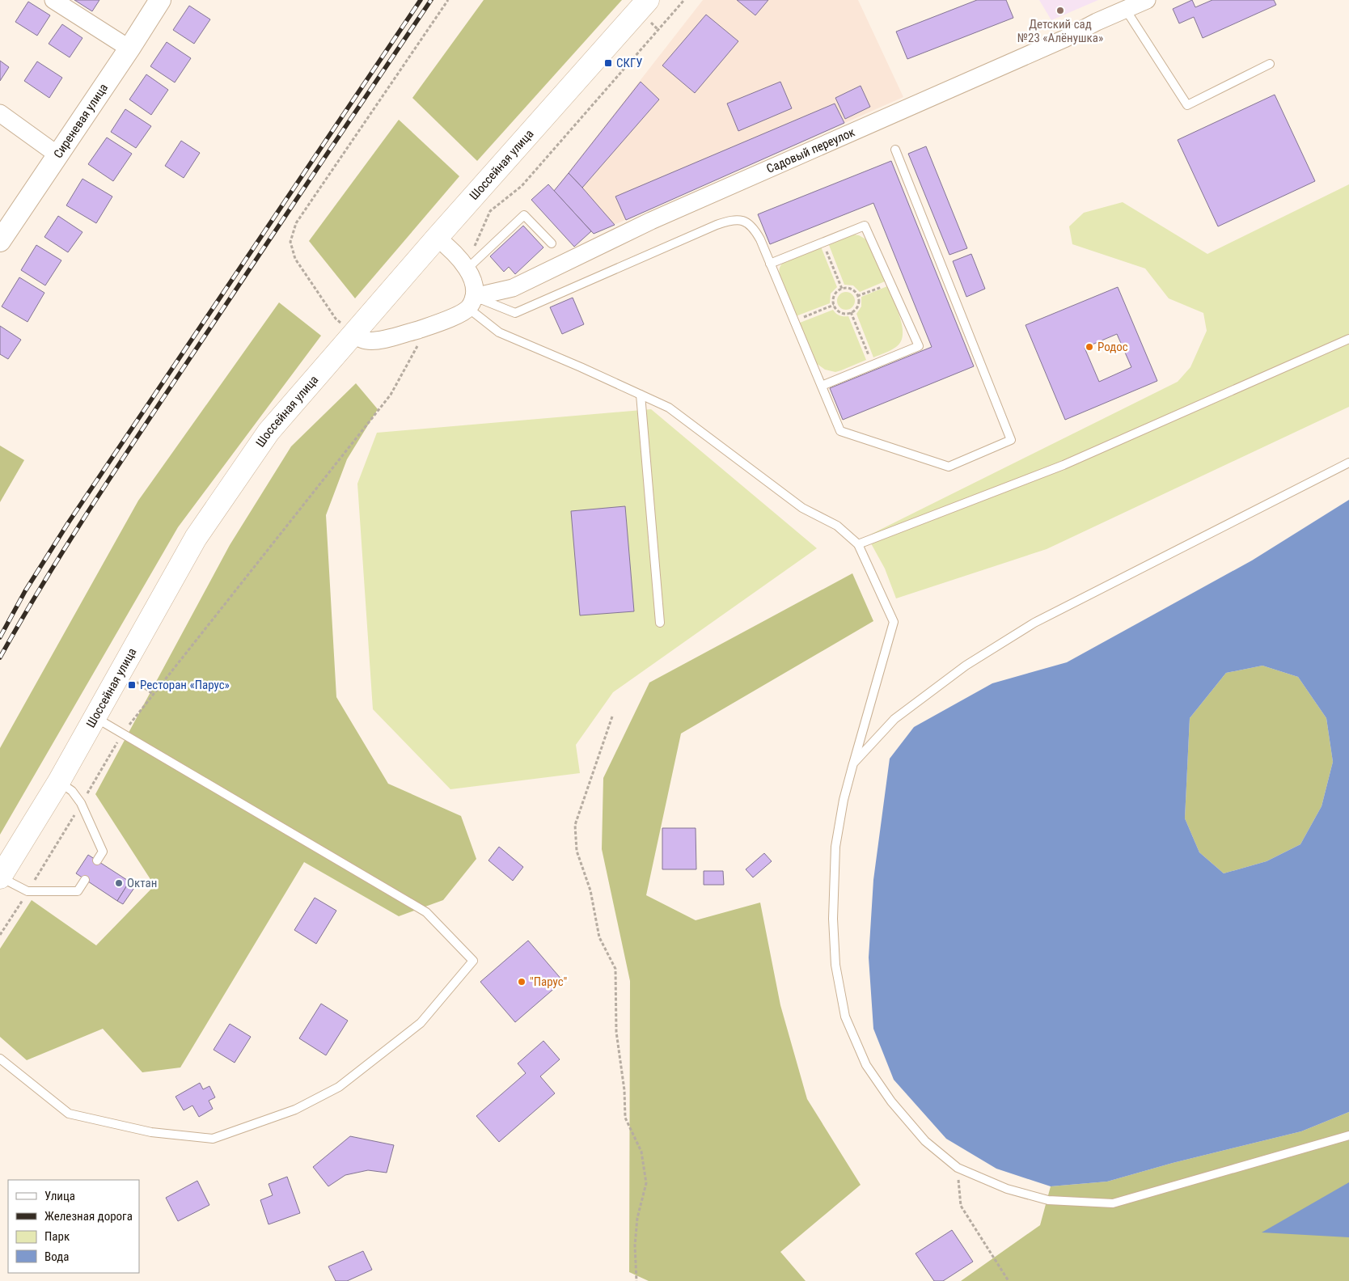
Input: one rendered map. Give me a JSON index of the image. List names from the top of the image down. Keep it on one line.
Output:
{"streets":{"main road":["Шоссейная улица"],"street":["Сиреневая улица","Садовый переулок"]},"crossings":[["Садовый переулок","Шоссейная улица"]],"places":{"other":["Детский сад №23 «Алёнушка»","Родос","Октан","\"Парус\""],"transit":["СКГУ","Ресторан «Парус»"]},"legend":["Улица","Железная дорога","Парк","Вода"]}
